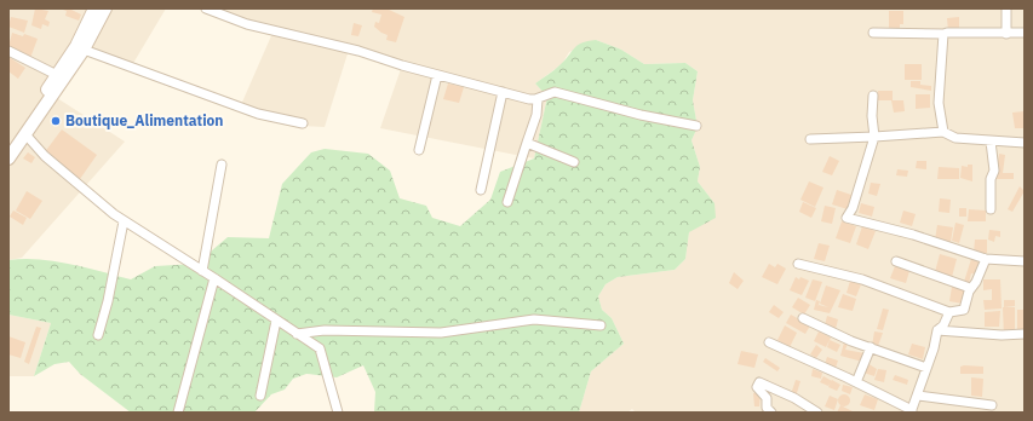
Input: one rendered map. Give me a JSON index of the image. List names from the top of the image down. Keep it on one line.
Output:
{"places":["Boutique_Alimentation"]}
